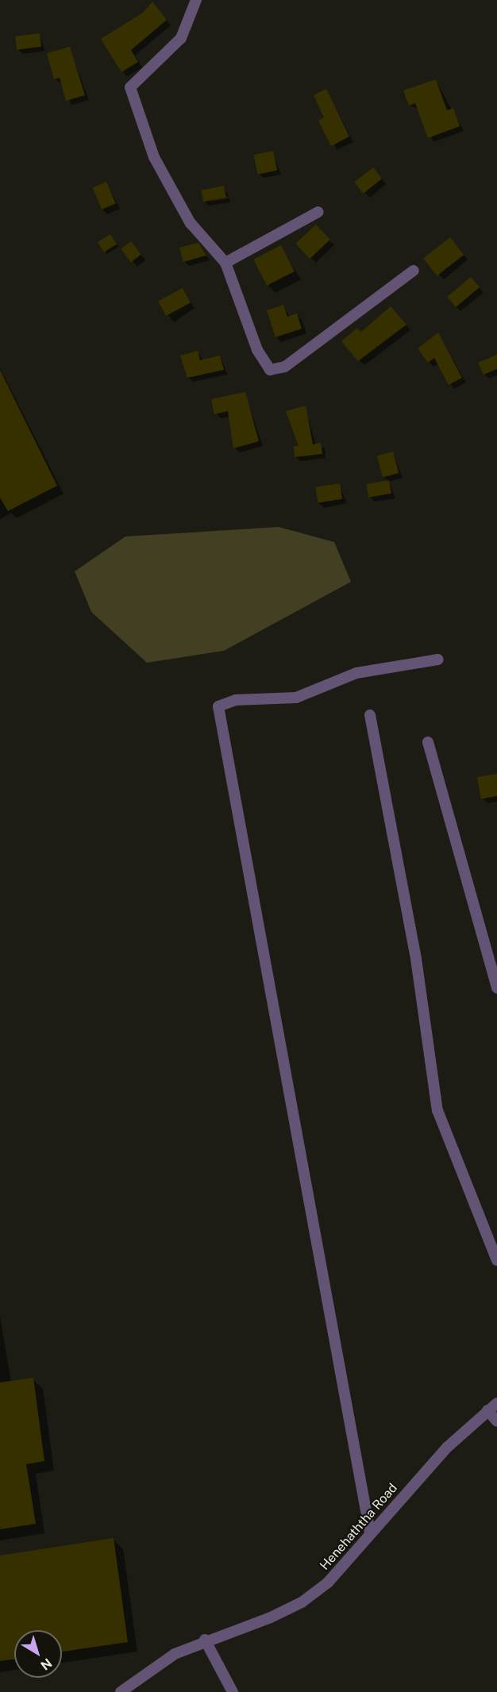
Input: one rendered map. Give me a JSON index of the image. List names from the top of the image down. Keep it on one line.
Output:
{"streets":{"street":["Henehaththa Road"]},"north":"bottom right"}
